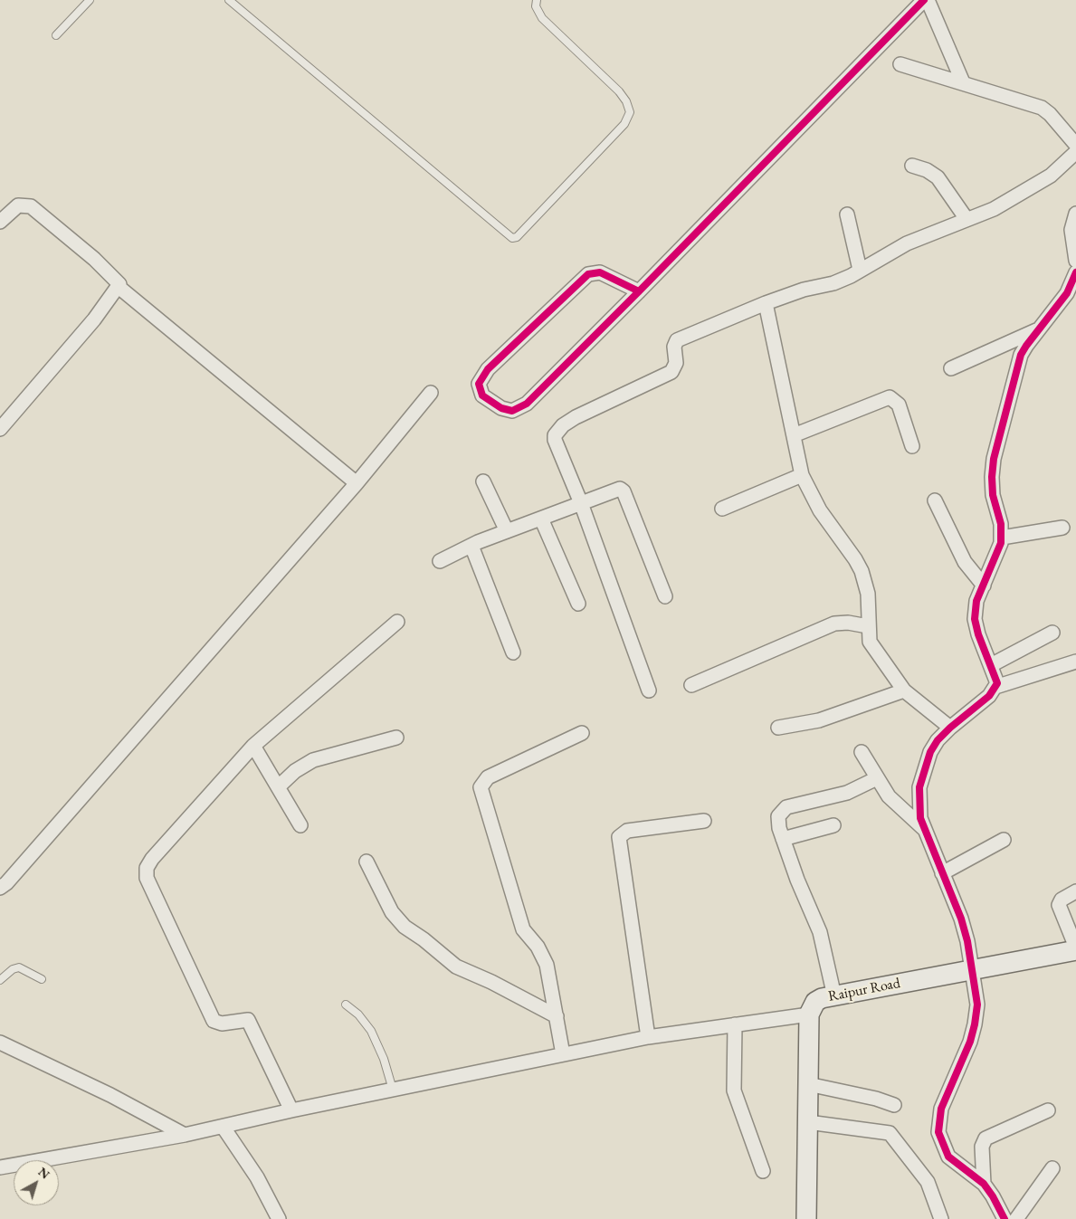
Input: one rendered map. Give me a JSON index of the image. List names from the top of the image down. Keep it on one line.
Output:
{"streets":{"main road":["Raipur Road"]},"north":"top right"}
